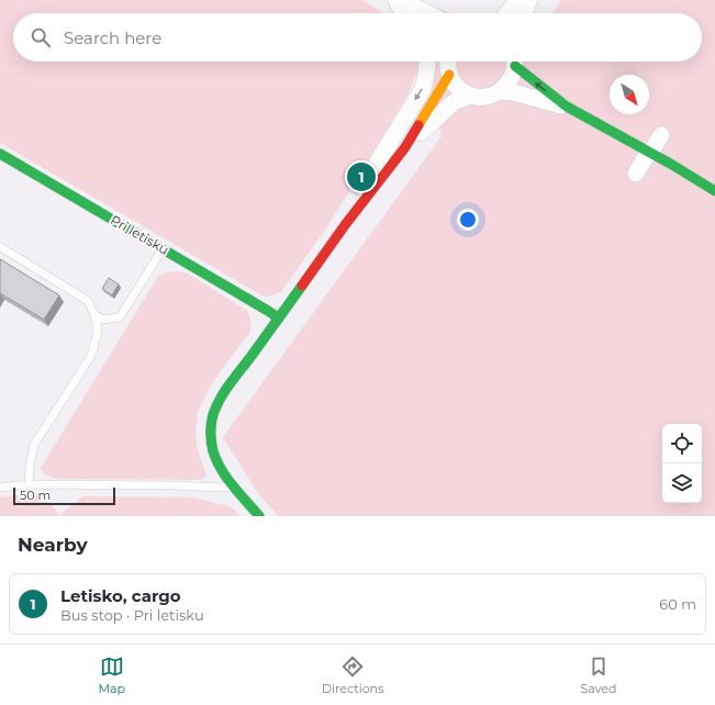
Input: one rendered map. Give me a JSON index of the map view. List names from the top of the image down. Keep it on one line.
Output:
{"streets":{"street":["Pri letisku"]},"scale_bar":"50 m","north":"bottom right","page":{"search":"Search here","pins":"1","scale":"50 m","heading":"Nearby","list":[{"mark":"1","name":"Letisko, cargo","note":"Bus stop · Pri letisku","value":"60 m"}],"nav":["Map","Directions","Saved"]}}
